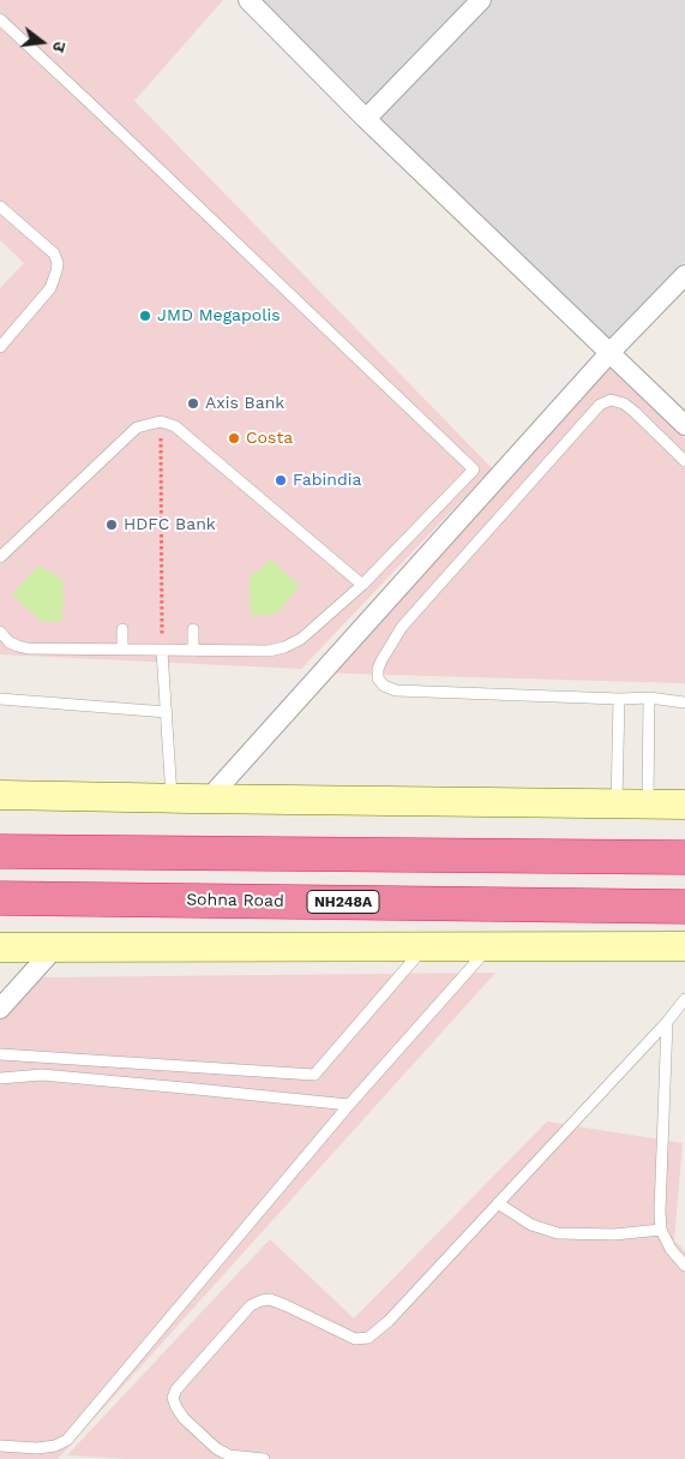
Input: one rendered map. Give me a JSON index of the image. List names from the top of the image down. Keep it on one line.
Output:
{"streets":{"highway":["Sohna Road","NH248A"]},"places":["JMD Megapolis","Axis Bank","Costa","Fabindia","HDFC Bank"],"north":"right"}
